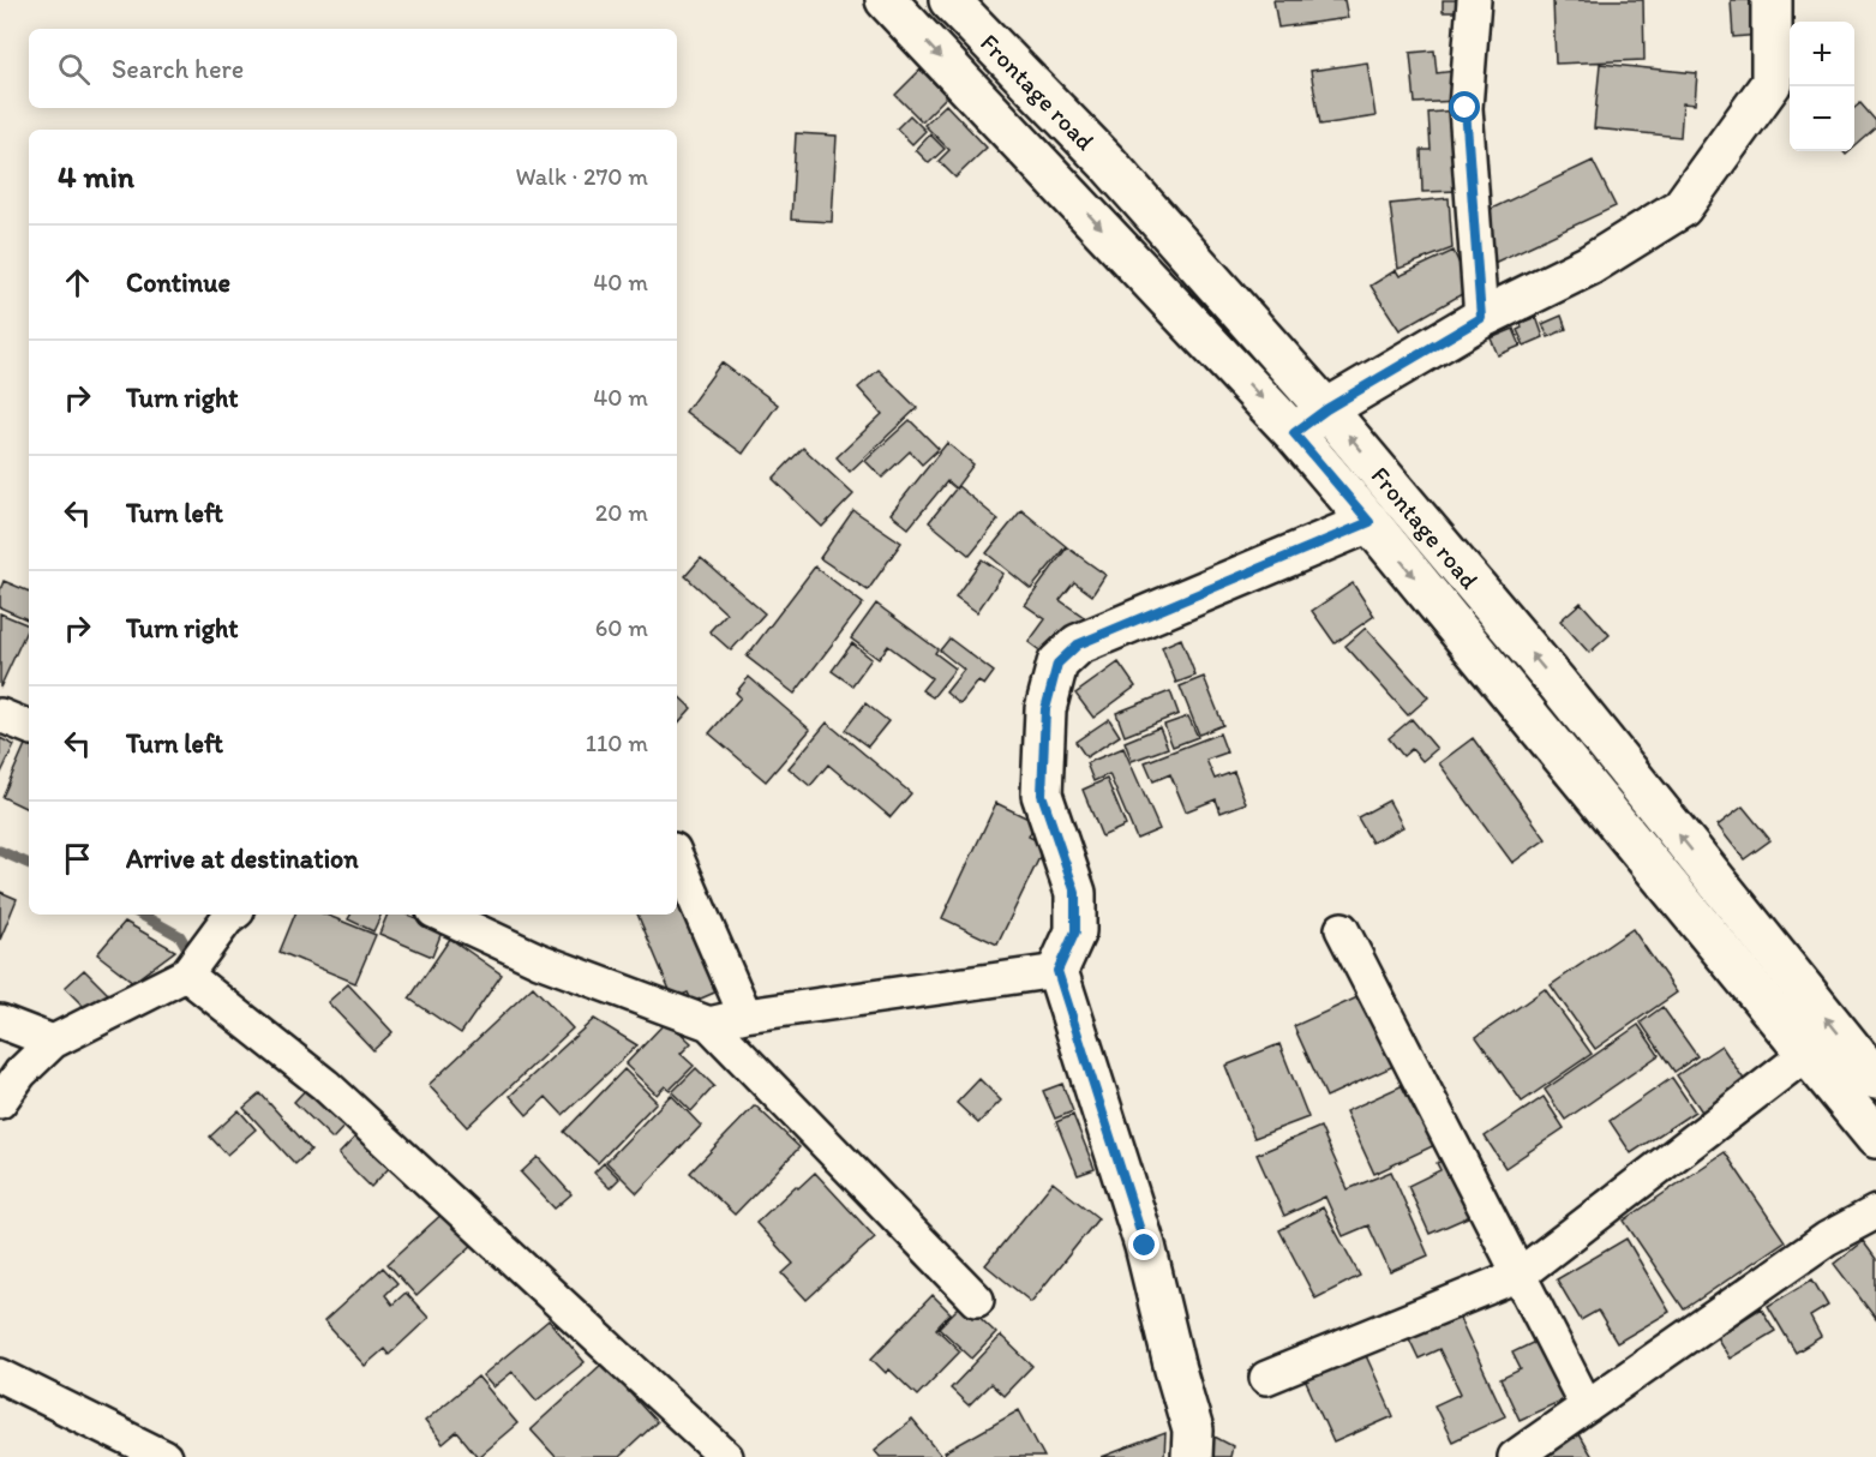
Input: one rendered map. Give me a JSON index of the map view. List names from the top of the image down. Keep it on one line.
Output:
{"streets":{"main road":["Frontage road"]},"page":{"map_buttons":["+","−"],"search":"Search here","heading":["4 min","Walk · 270 m"],"list":[["Continue","40 m"],["Turn right","40 m"],["Turn left","20 m"],["Turn right","60 m"],["Turn left","110 m"],"Arrive at destination"]}}
